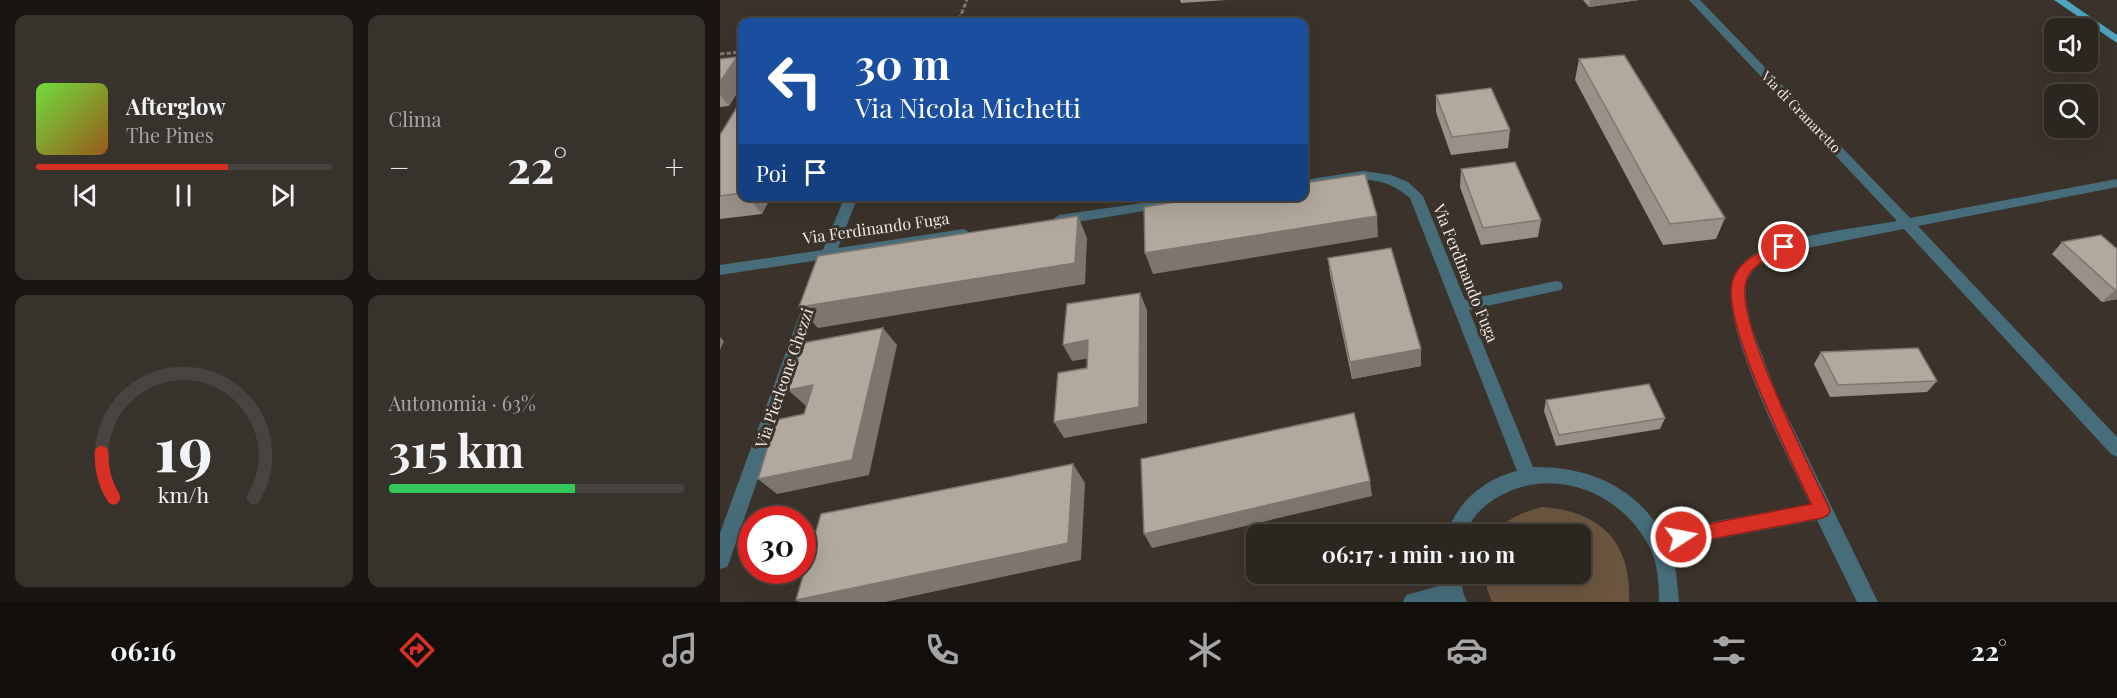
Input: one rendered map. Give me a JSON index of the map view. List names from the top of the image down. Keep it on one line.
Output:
{"streets":{"street":["Via di Granaretto","Via Ferdinando Fuga","Via Pierleone Ghezzi"]},"crossings":[["Via Ferdinando Fuga","Via Pierleone Ghezzi"]],"page":{"tile":["Clima",["Autonomia · 63%","315 km"]],"turn":["30 m","Via Nicola Michetti"],"song":["Afterglow","The Pines"],"heat":["−","22°","+"],"then":"Poi","limit":"30","trip":"06:17 · 1 min · 110 m","tabs":["06:16","22°"],"gauge":["19","km/h"]}}
